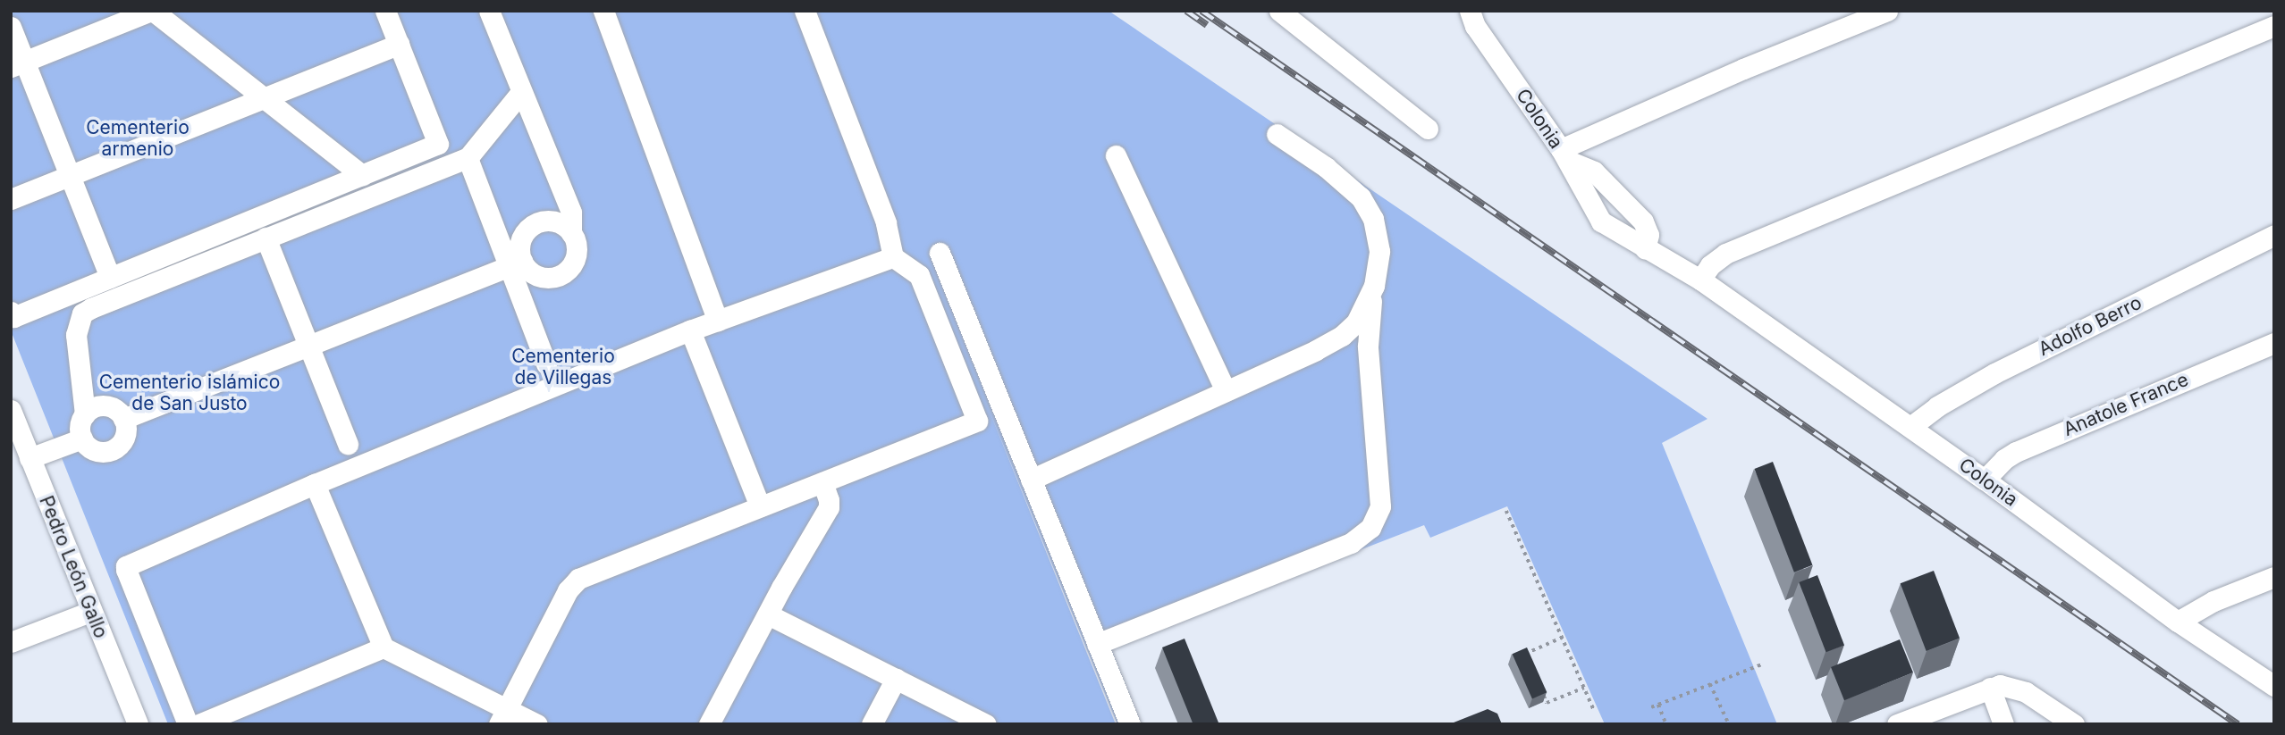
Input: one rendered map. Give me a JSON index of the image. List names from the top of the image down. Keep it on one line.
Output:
{"streets":{"street":["Colonia","Adolfo Berro","Anatole France","Pedro León Gallo"]},"crossings":[["Colonia","Adolfo Berro"],["Colonia","Anatole France"]],"parks":["Cementerio armenio","Cementerio de Villegas","Cementerio islámico de San Justo"]}
